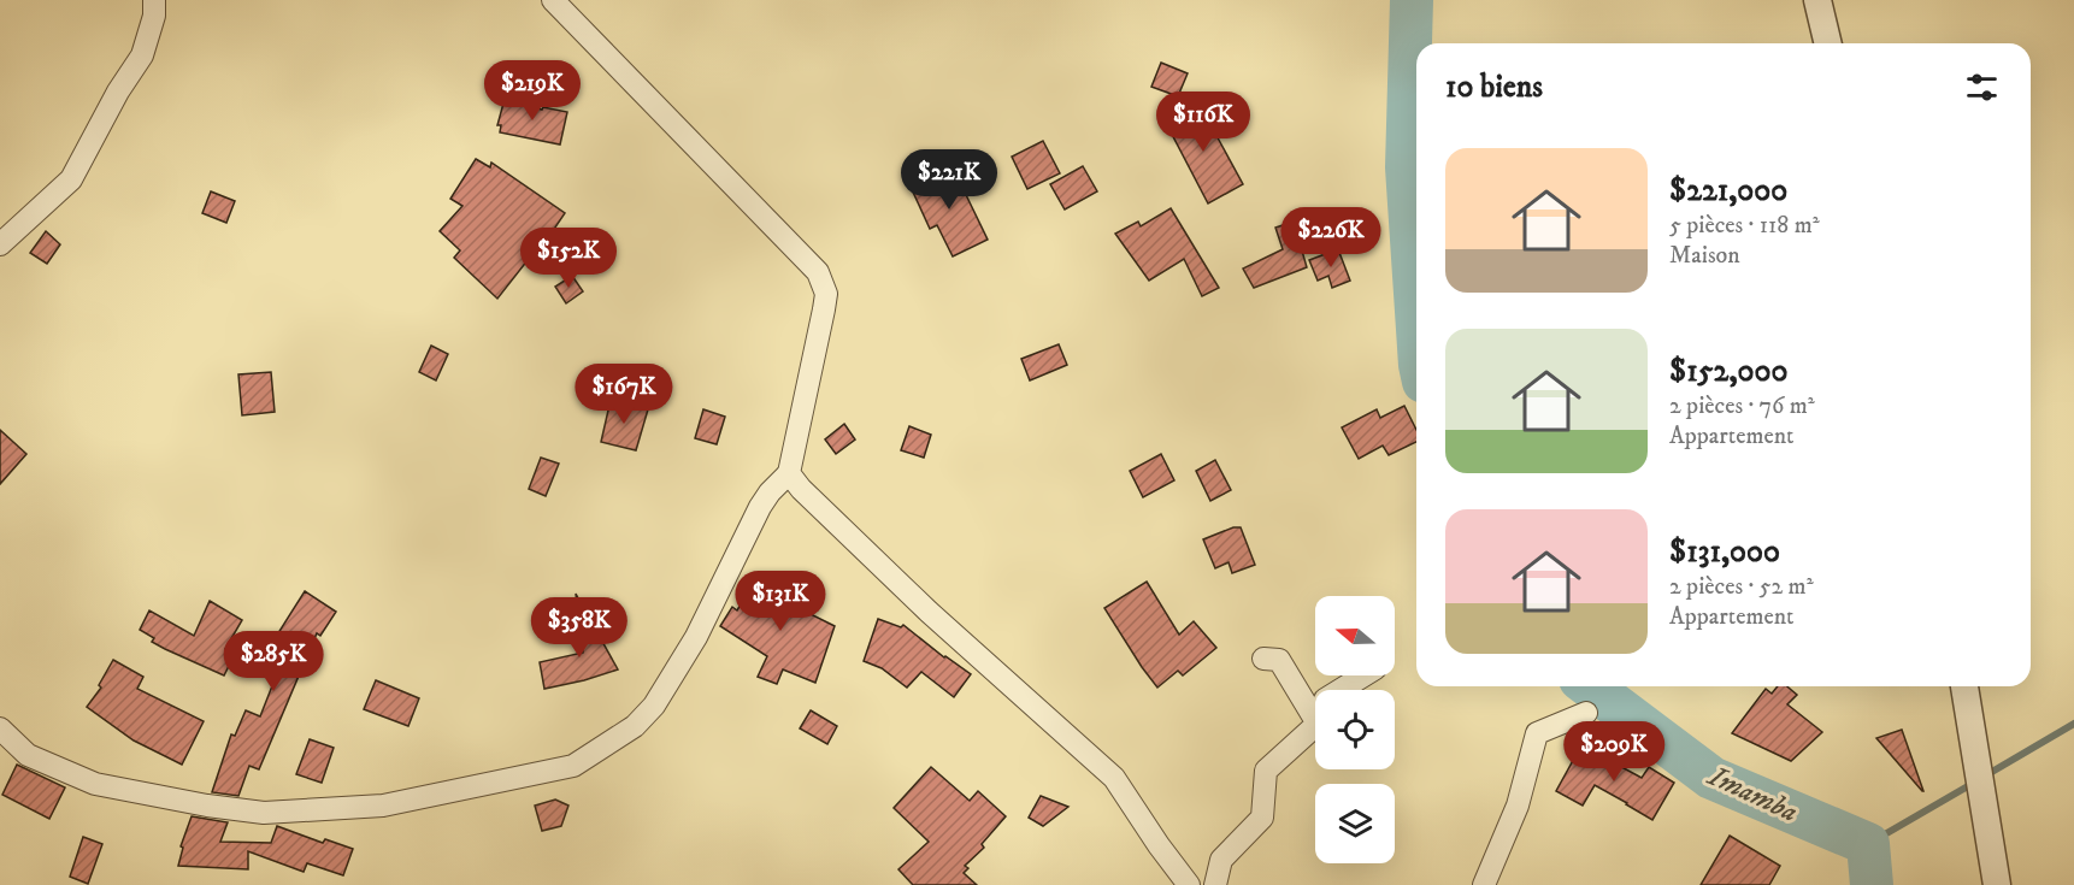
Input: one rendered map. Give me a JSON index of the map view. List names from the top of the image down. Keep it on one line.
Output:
{"water":["Imamba"],"north":"left","page":{"heading":"10 biens","price":["$219K","$116K","$221K","$226K","$152K","$167K","$131K","$358K","$285K","$209K"],"list":[{"name":"$221,000","note":"5 pièces · 118 m² · Maison"},{"name":"$152,000","note":"2 pièces · 76 m² · Appartement"},{"name":"$131,000","note":"2 pièces · 52 m² · Appartement"}]}}
